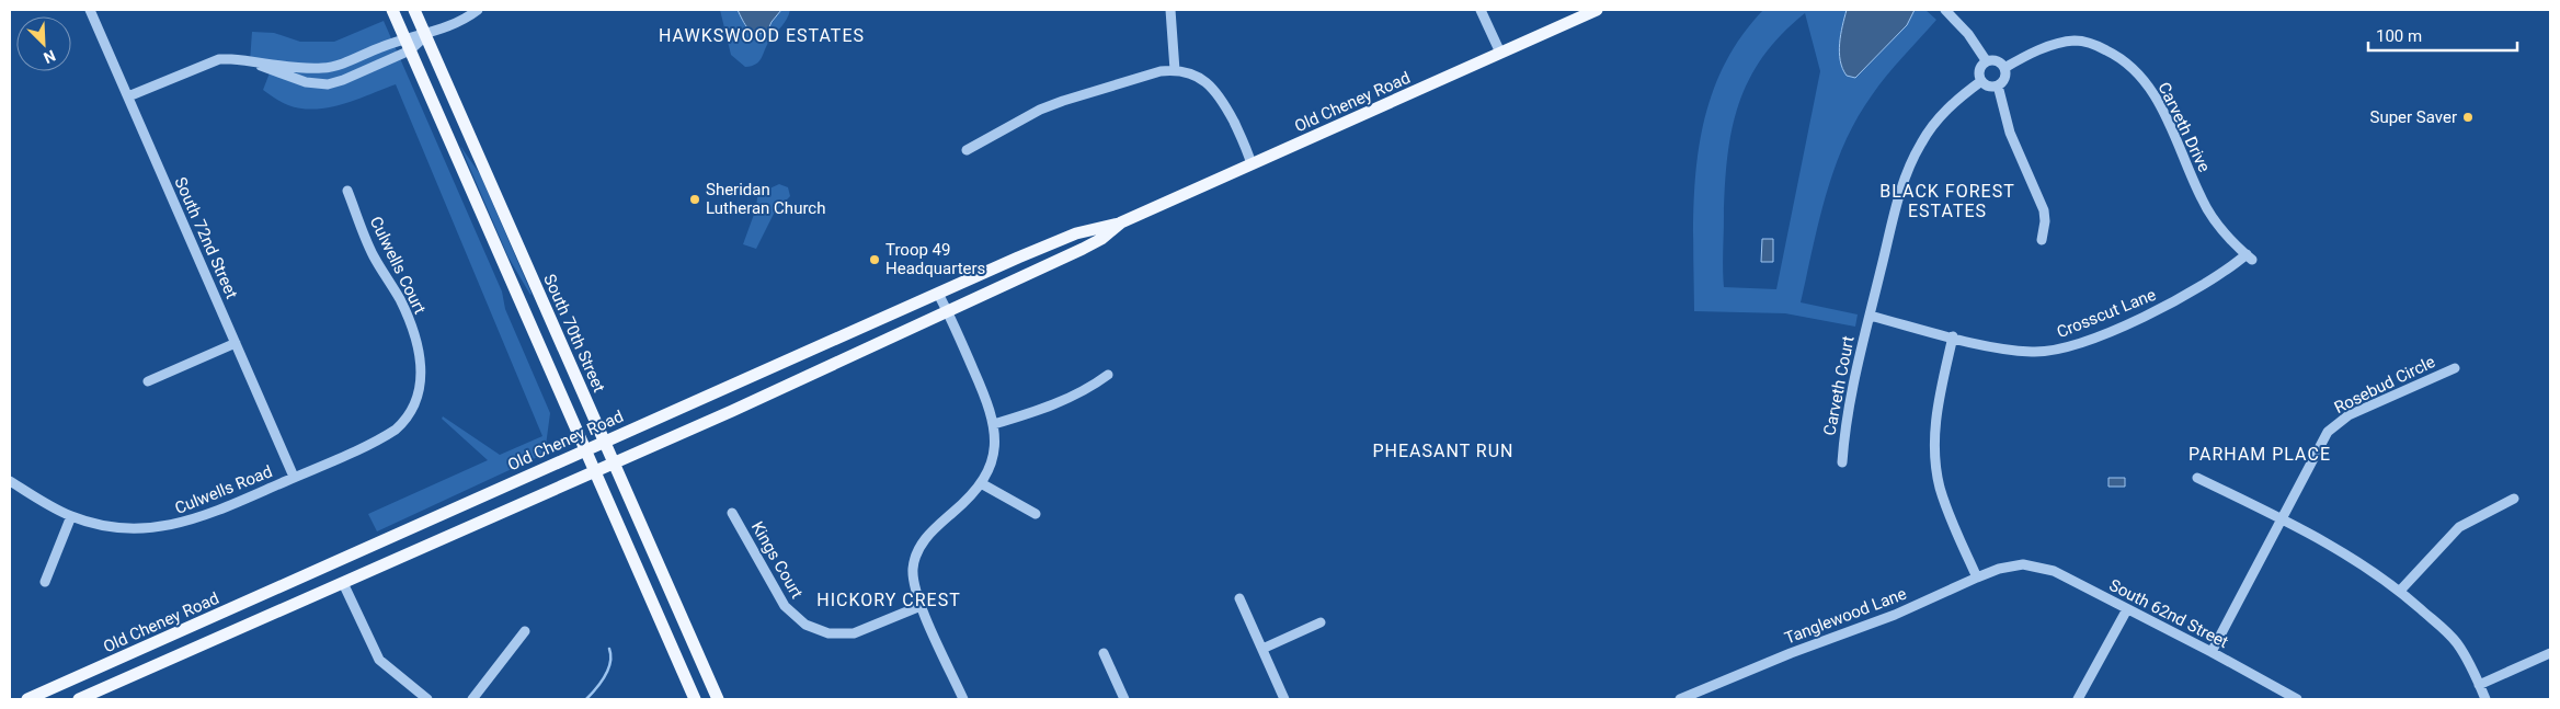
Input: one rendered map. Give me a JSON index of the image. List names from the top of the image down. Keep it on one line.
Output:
{"streets":{"main road":["Old Cheney Road","South 70th Street"],"street":["Carveth Drive","South 72nd Street","Culwells Court","Crosscut Lane","Rosebud Circle","Carveth Court","Culwells Road","Kings Court","South 62nd Street","Tanglewood Lane"]},"crossings":[["Old Cheney Road","South 70th Street"],["Carveth Drive","Crosscut Lane"],["South 72nd Street","Culwells Court"],["South 72nd Street","Culwells Road"],["Culwells Court","Culwells Road"],["Crosscut Lane","Carveth Court"],["Rosebud Circle","South 62nd Street"],["South 62nd Street","Tanglewood Lane"]],"districts":["HAWKSWOOD ESTATES","BLACK FOREST ESTATES","PHEASANT RUN","PARHAM PLACE","HICKORY CREST"],"places":["Super Saver","Sheridan Lutheran Church","Troop 49 Headquarters"],"scale_bar":"100 m","north":"bottom right"}
